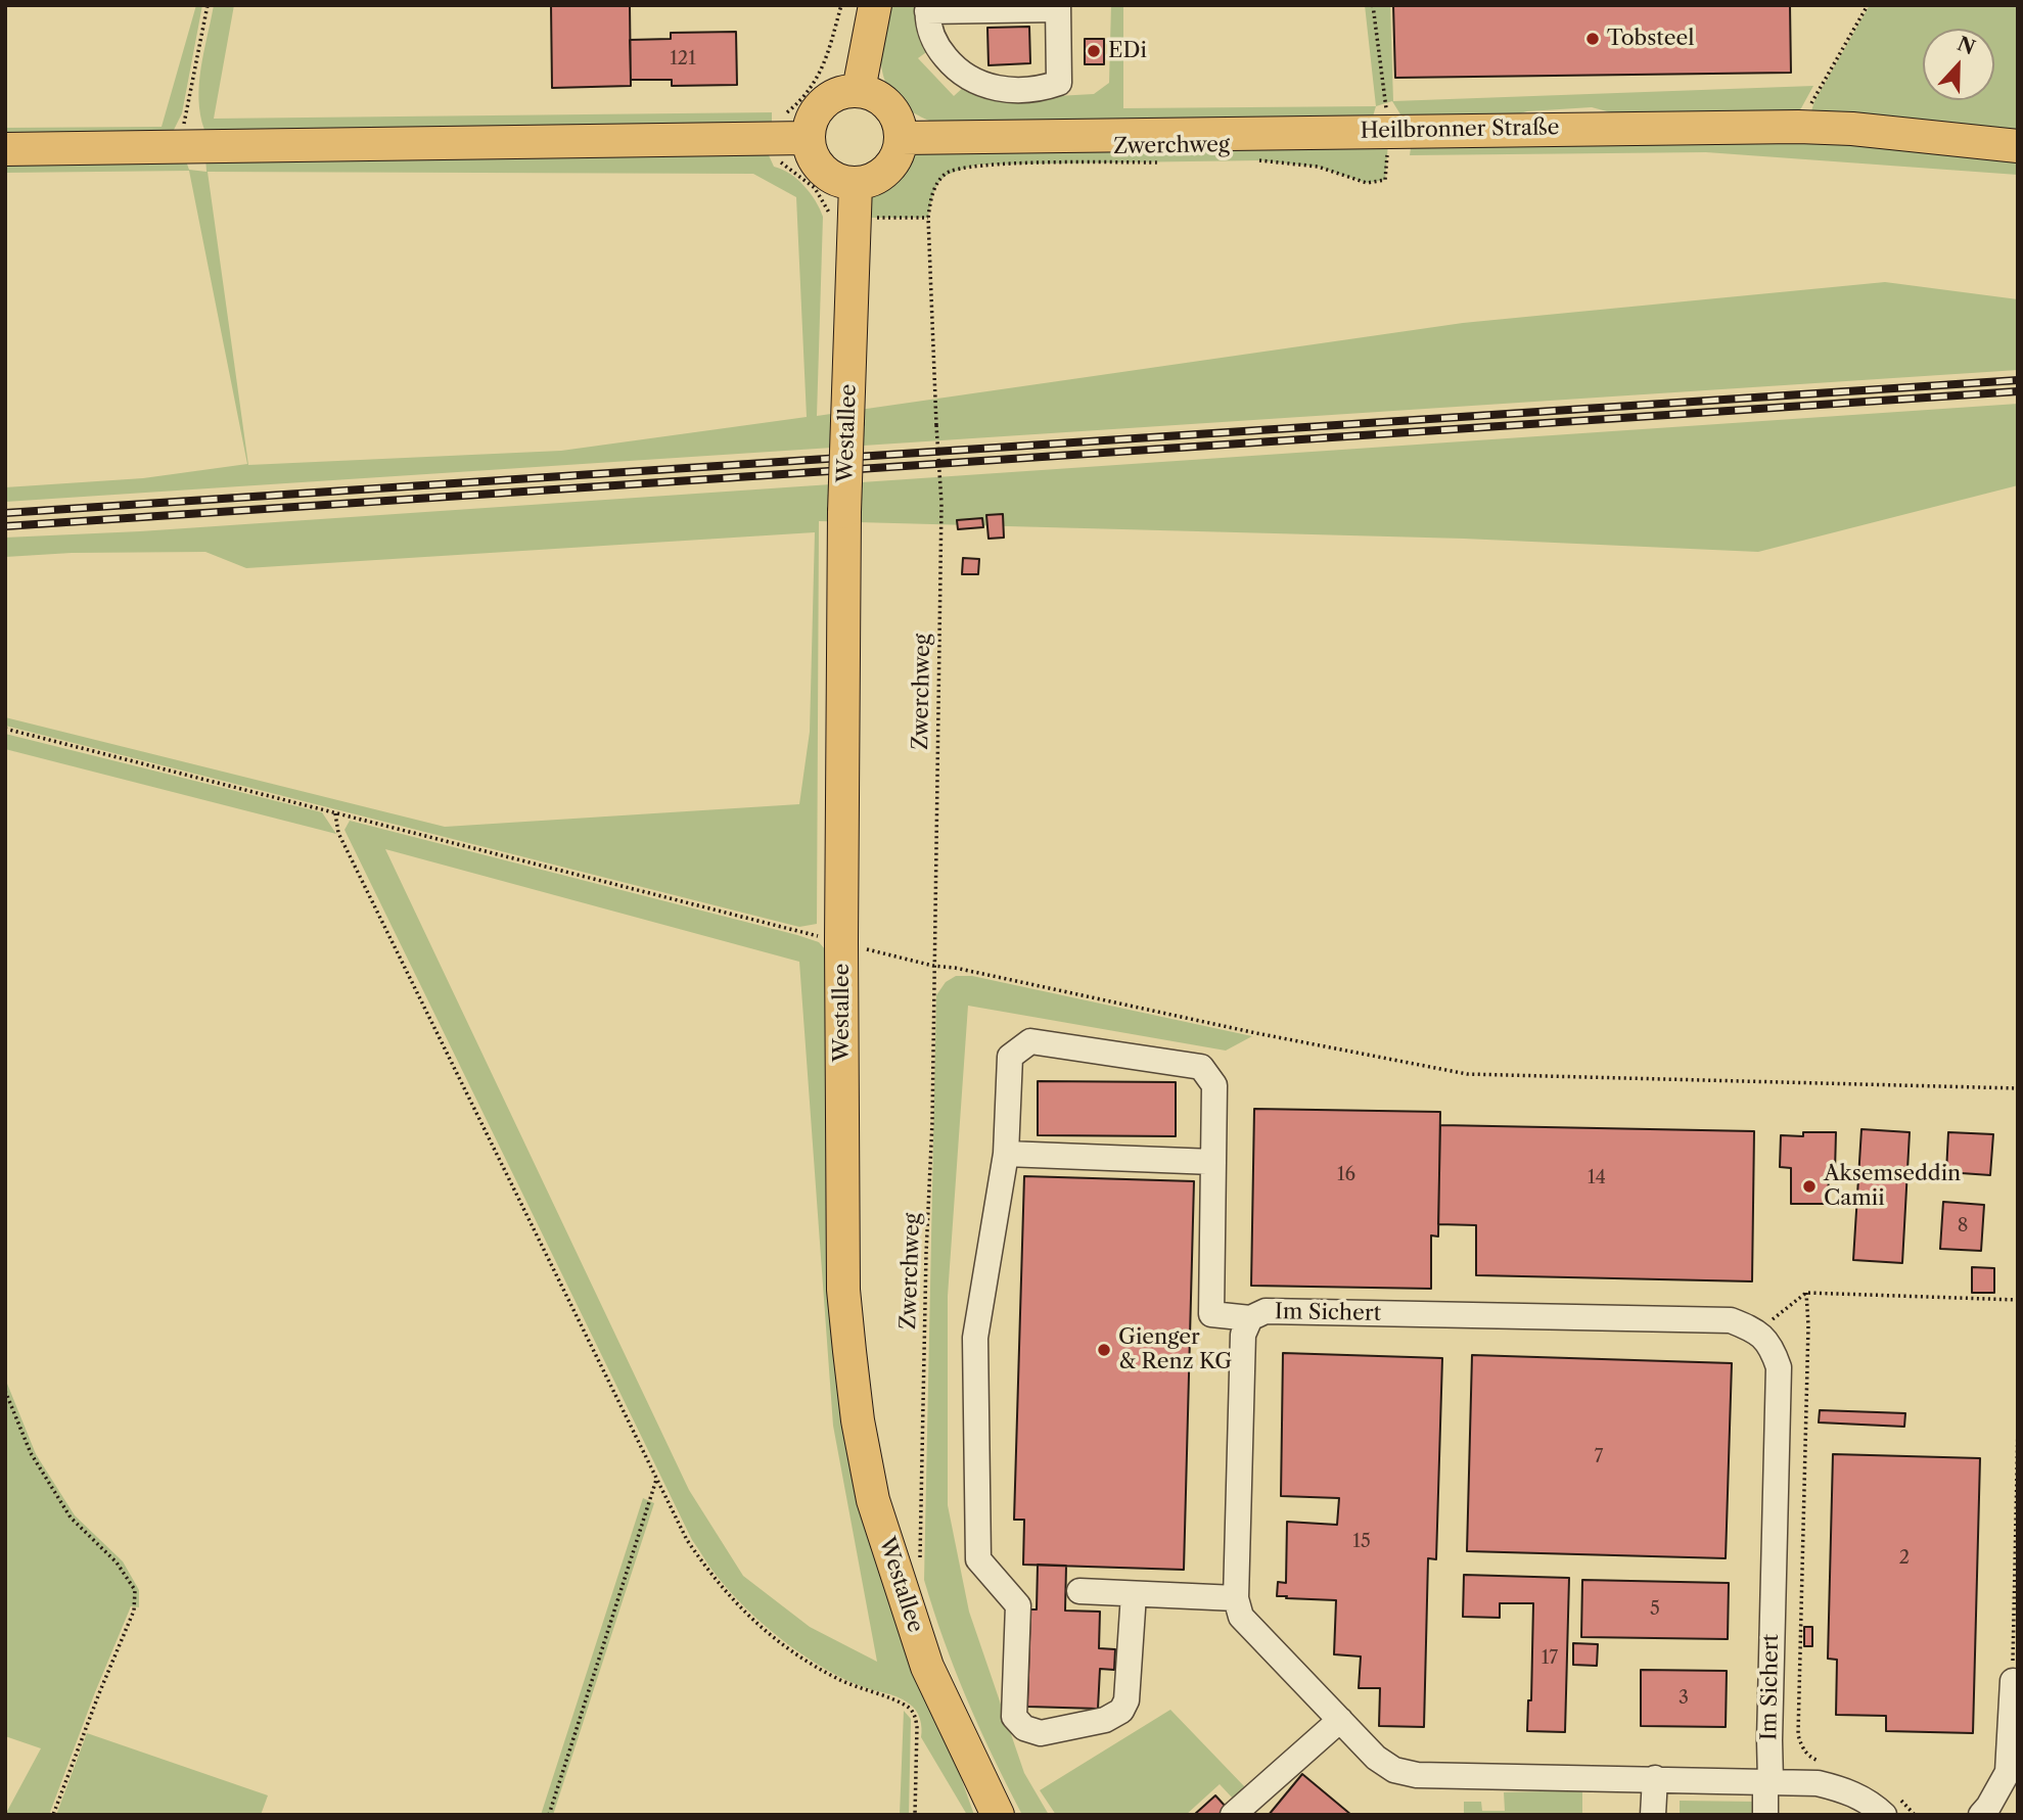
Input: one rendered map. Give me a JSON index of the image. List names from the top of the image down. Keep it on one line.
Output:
{"streets":{"main road":["Heilbronner Straße","Westallee"],"street":["Im Sichert"],"path":["Zwerchweg"]},"crossings":[["Heilbronner Straße","Zwerchweg"],["Heilbronner Straße","Westallee"]],"places":["Tobsteel","EDi","Aksemseddin Camii","Gienger & Renz KG"],"house_numbers":["121","16","14","8","7","15","2","5","17","3"],"north":"top"}
